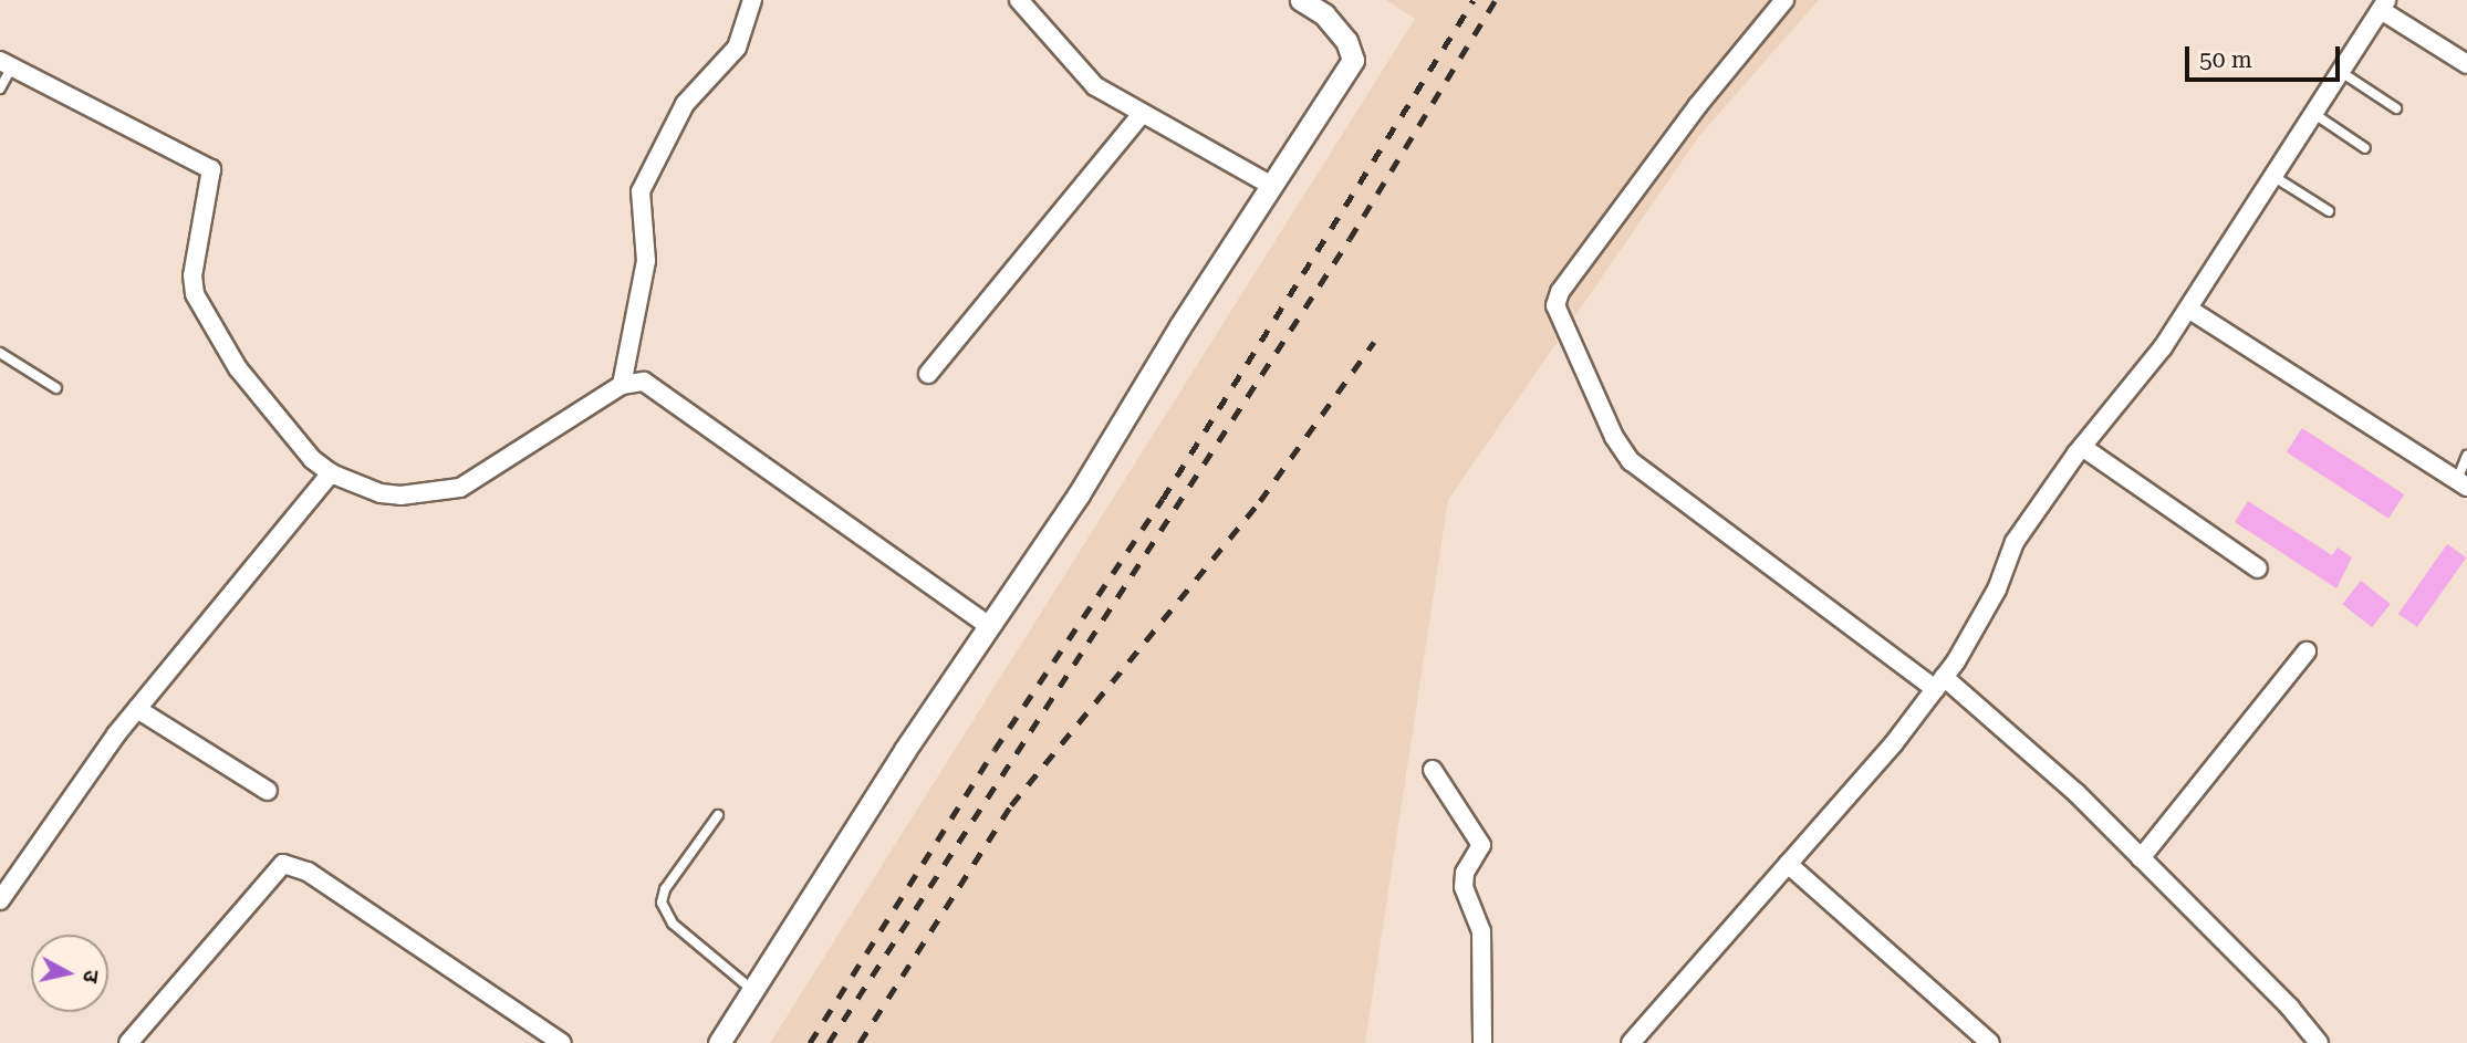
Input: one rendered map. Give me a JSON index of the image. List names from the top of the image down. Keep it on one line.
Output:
{"scale_bar":"50 m","north":"right"}
